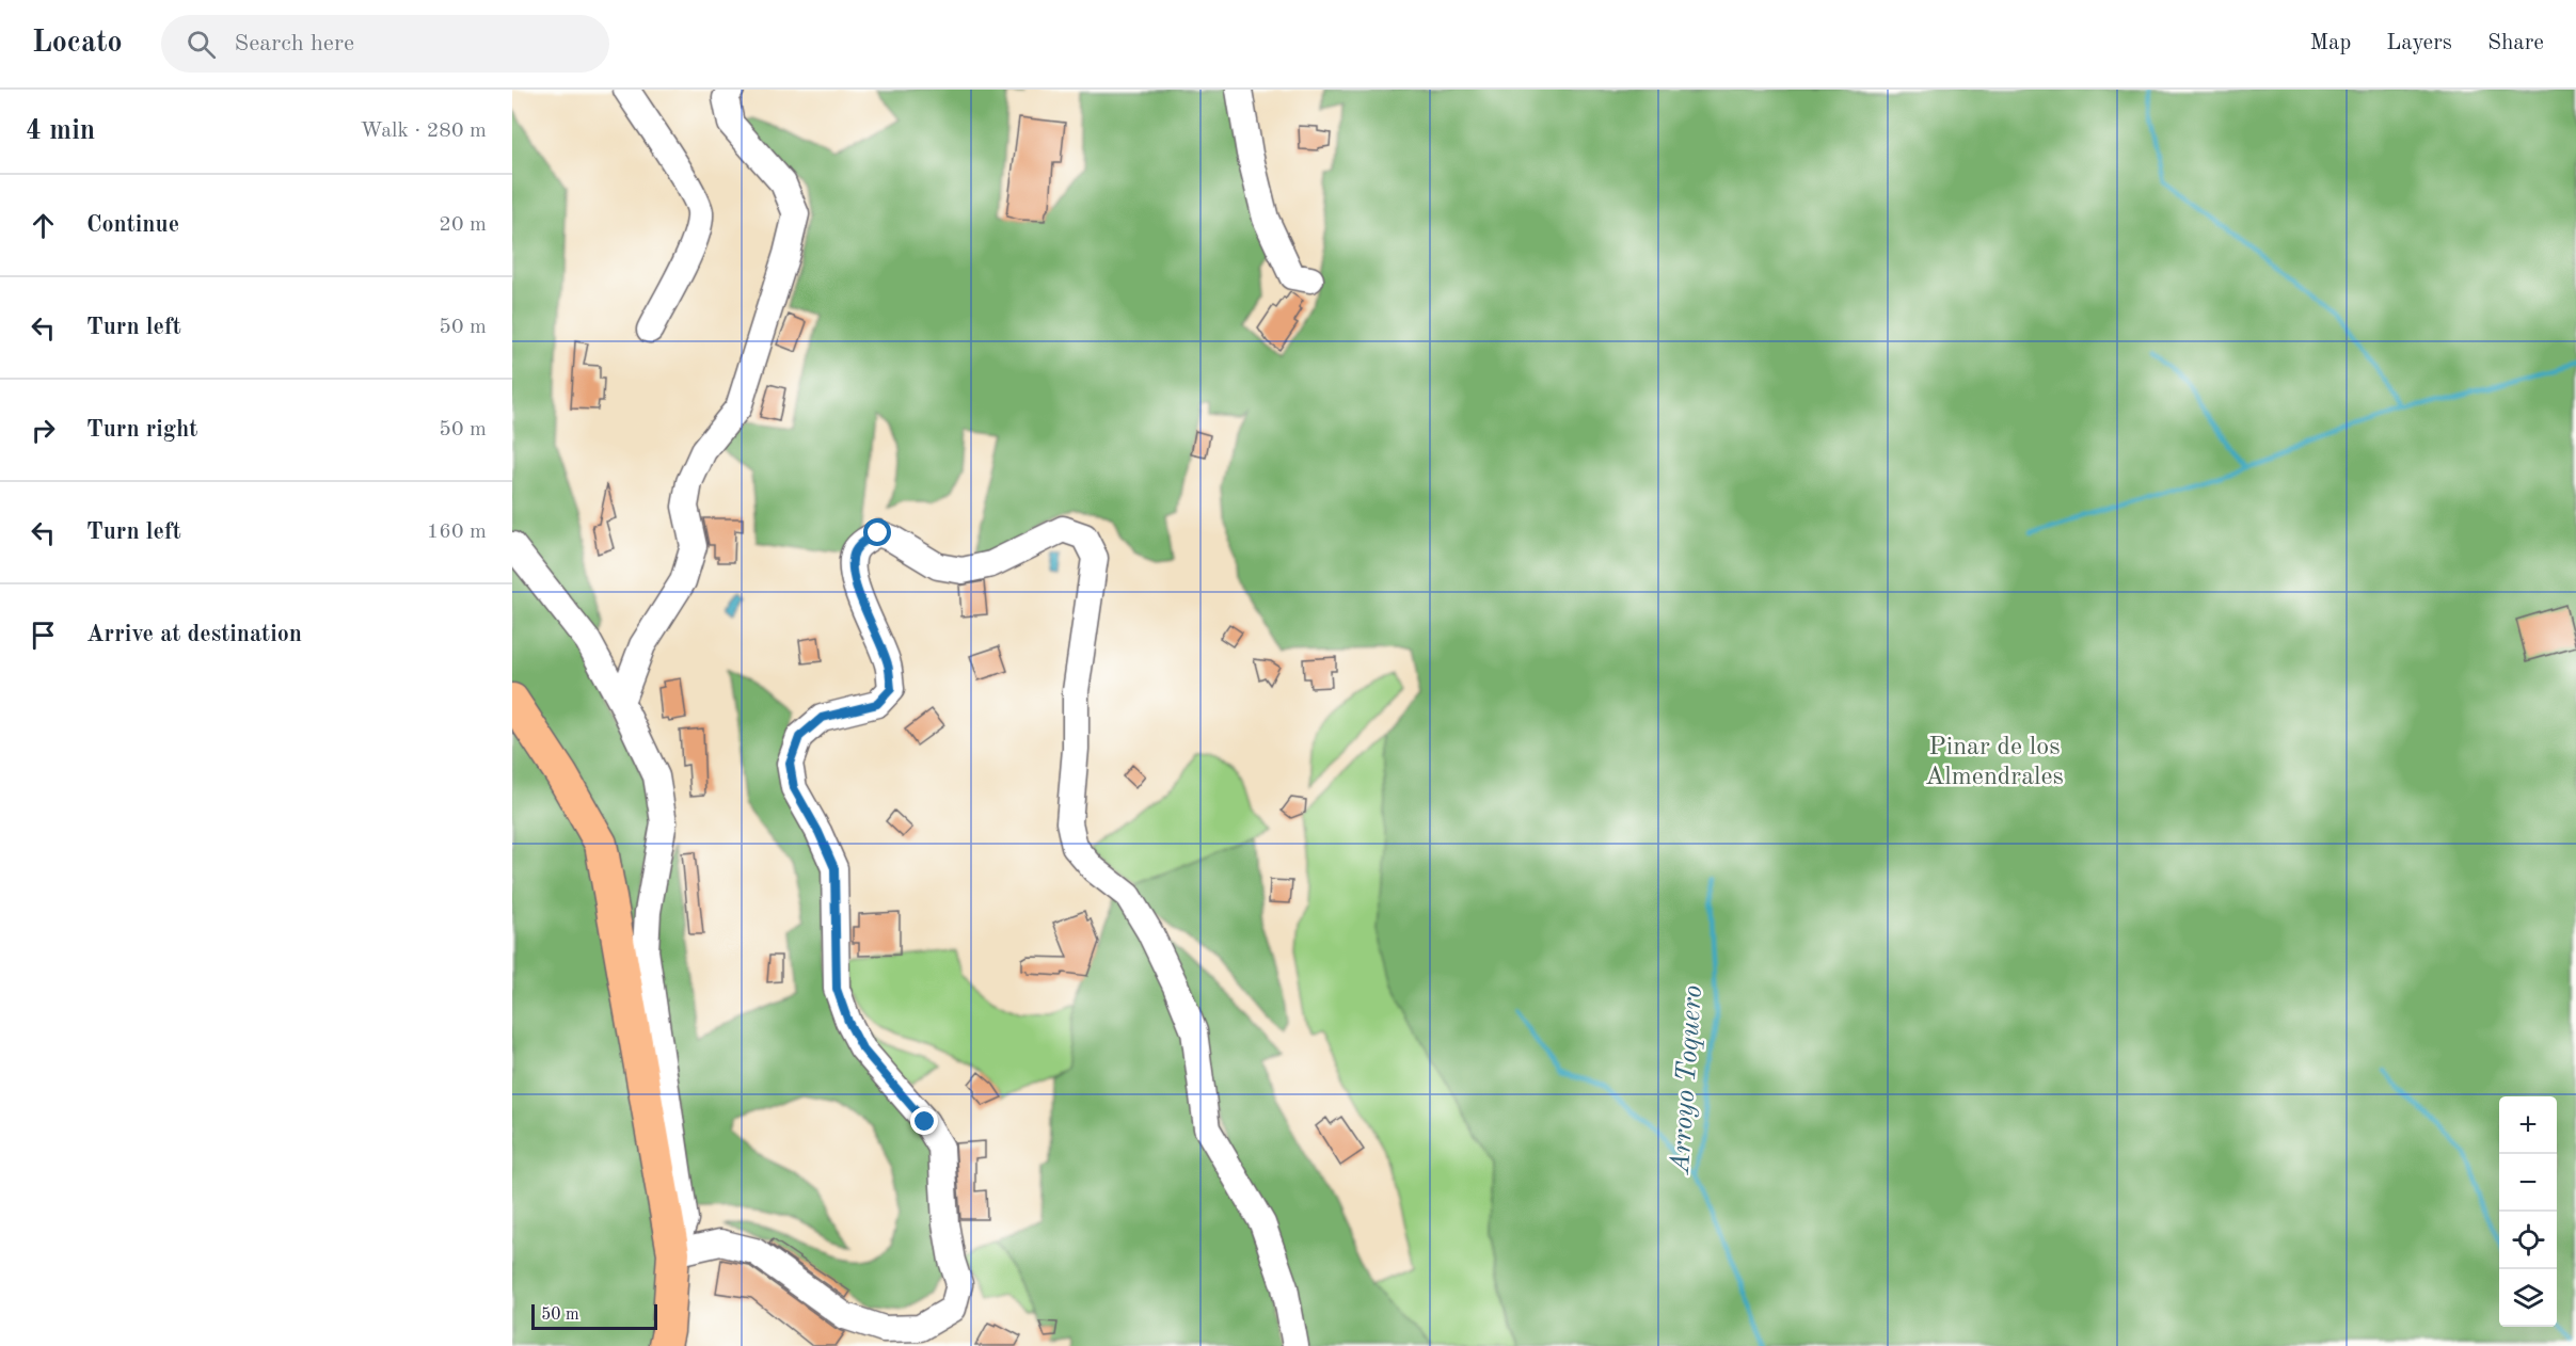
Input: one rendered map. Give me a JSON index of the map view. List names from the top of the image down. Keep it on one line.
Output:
{"water":["Arroyo Toquero"],"parks":["Pinar de los Almendrales"],"scale_bar":"50 m","page":{"header":"Locato","search":"Search here","nav":["Map","Layers","Share"],"heading":["4 min","Walk · 280 m"],"list":[["Continue","20 m"],["Turn left","50 m"],["Turn right","50 m"],["Turn left","160 m"],"Arrive at destination"],"map_buttons":["+","−"],"scale":"50 m"}}
